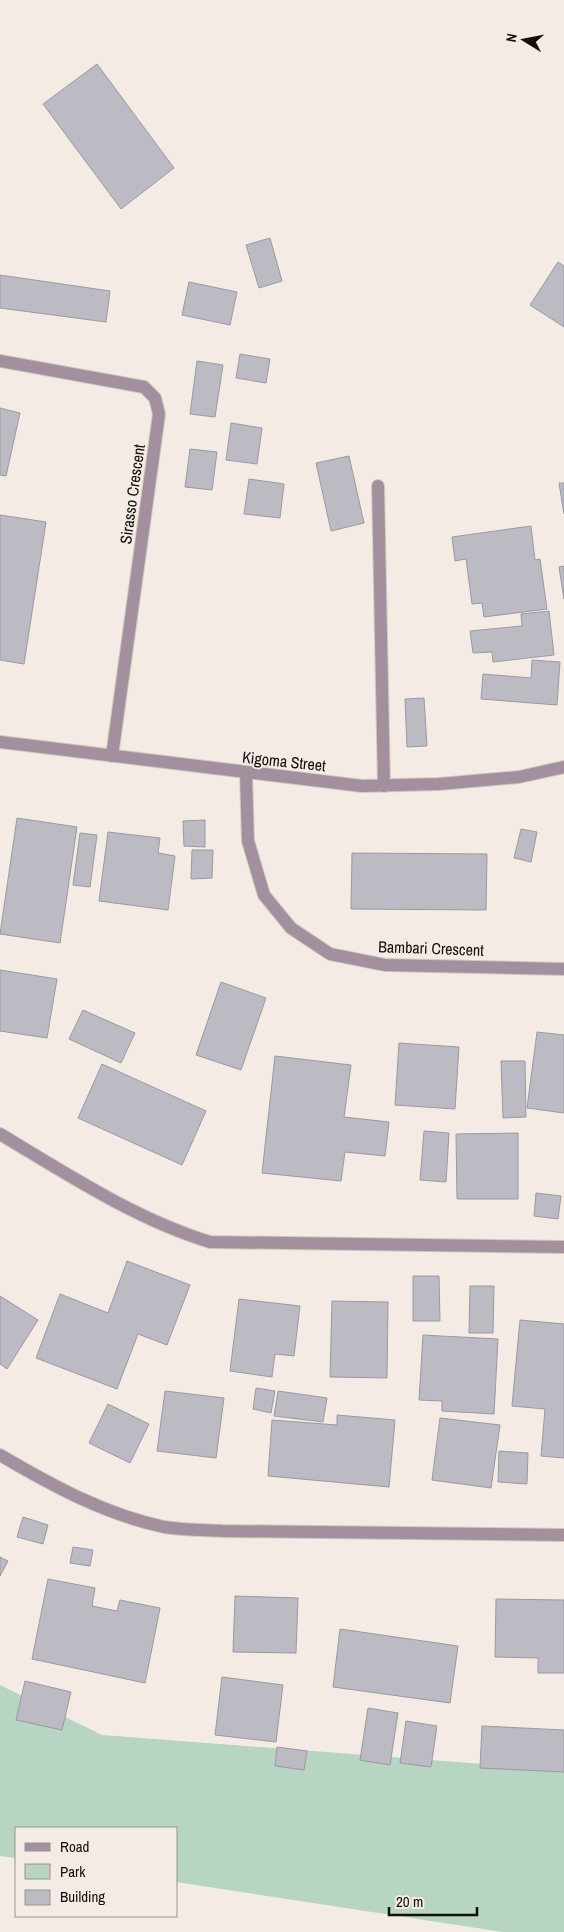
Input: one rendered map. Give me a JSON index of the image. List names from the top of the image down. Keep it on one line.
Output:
{"streets":{"street":["Sirasso Crescent","Kigoma Street","Bambari Crescent"]},"crossings":[["Sirasso Crescent","Kigoma Street"],["Kigoma Street","Bambari Crescent"]],"legend":["Road","Park","Building"],"scale_bar":"20 m","north":"left"}
